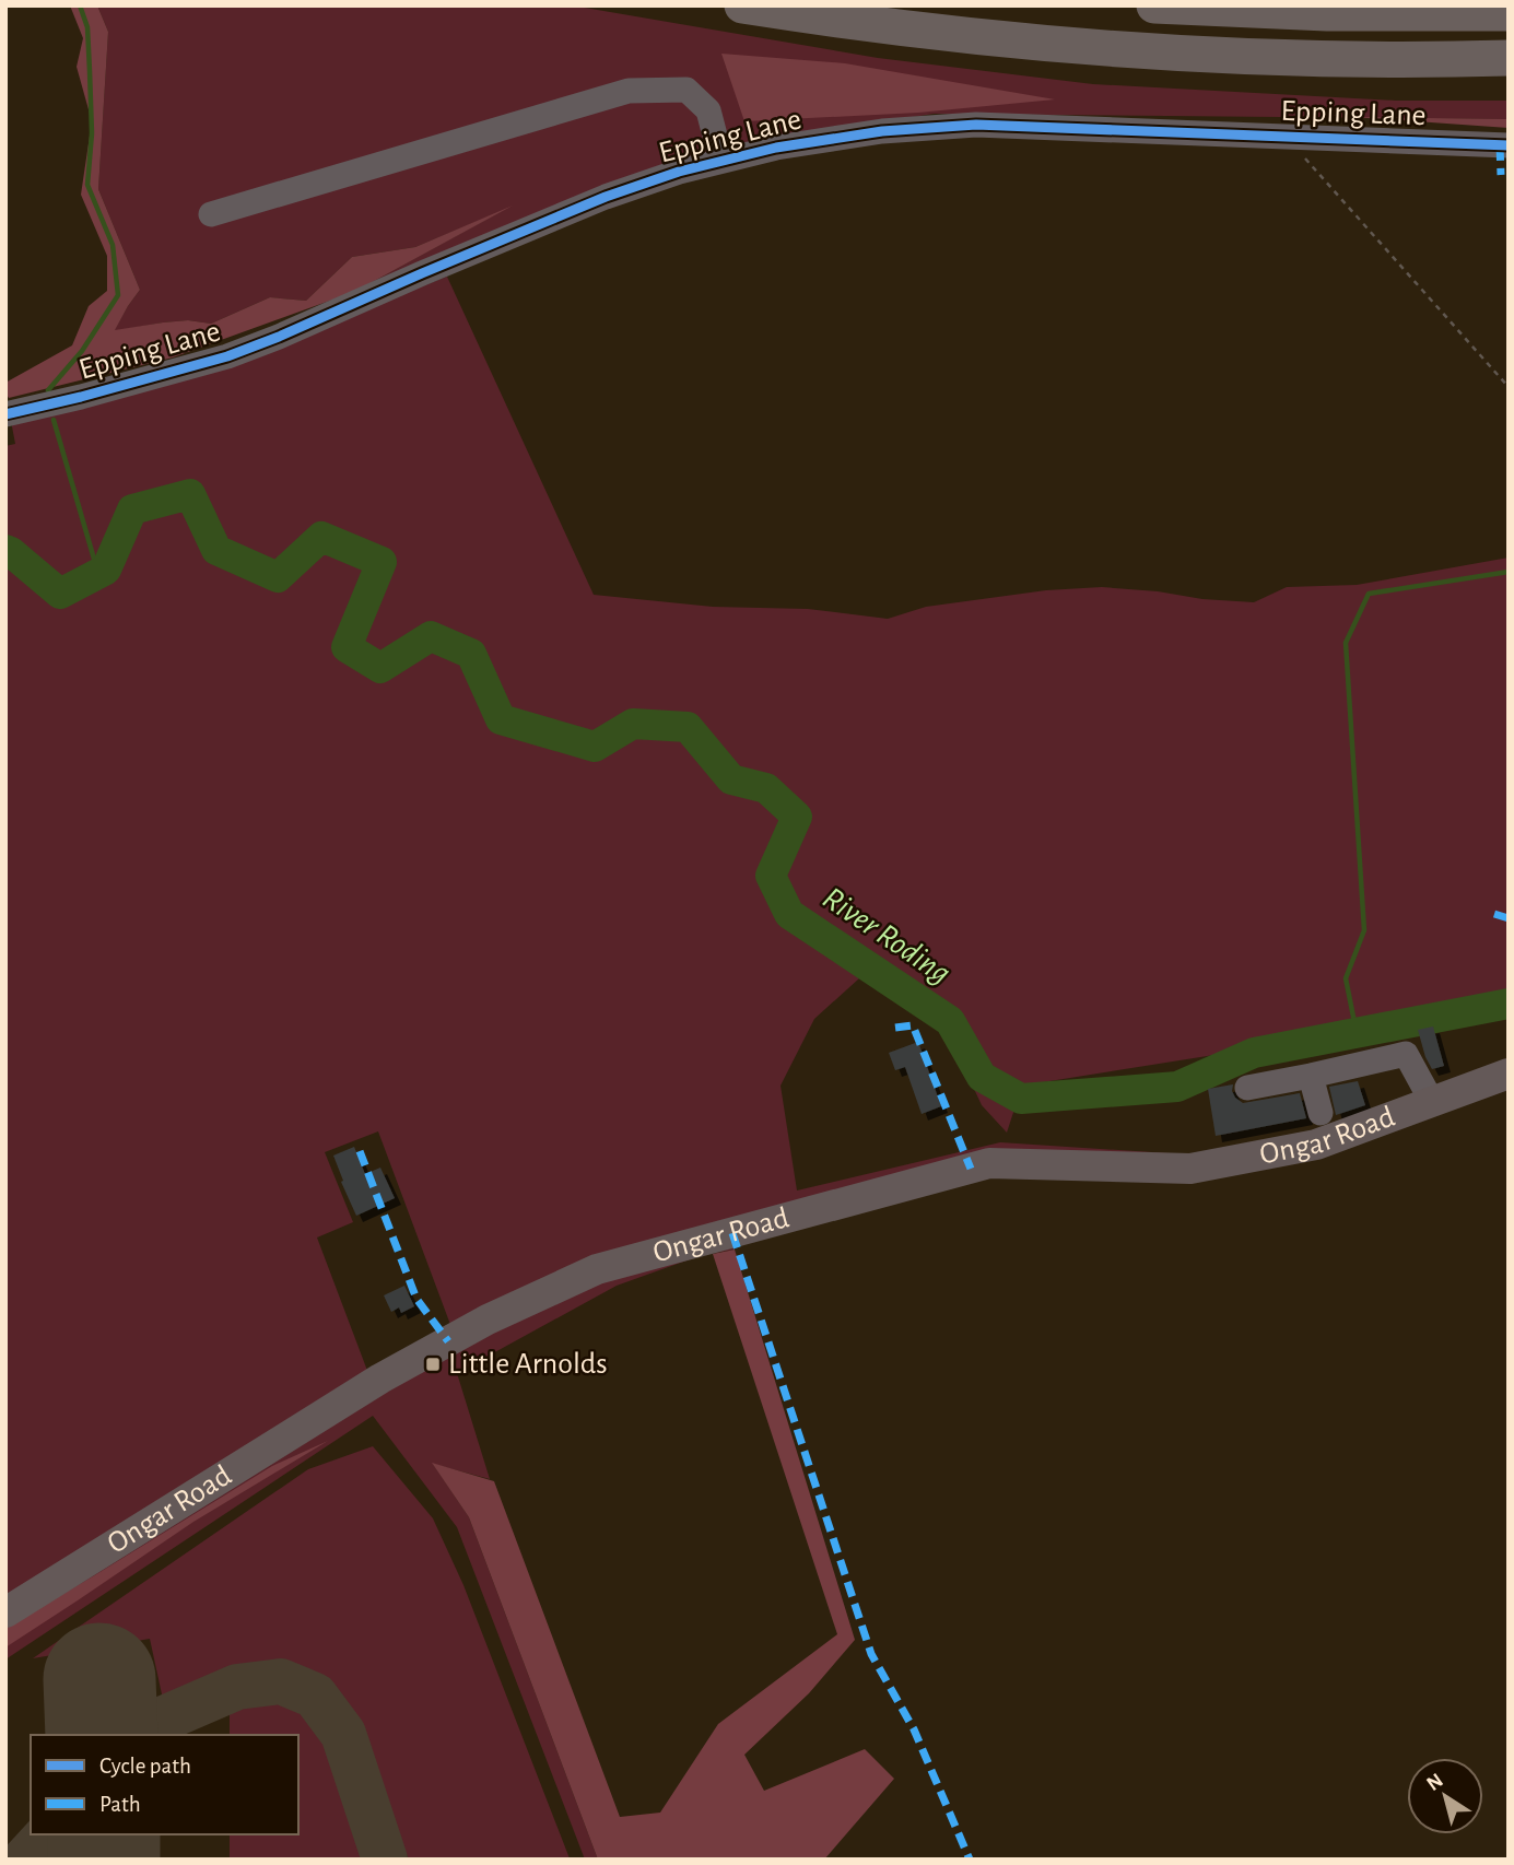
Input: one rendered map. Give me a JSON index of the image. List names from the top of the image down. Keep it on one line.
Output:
{"streets":{"main road":["Ongar Road"],"street":["Epping Lane"]},"water":["River Roding"],"places":{"transit":["Little Arnolds"]},"legend":["Cycle path","Path"],"north":"top left"}
